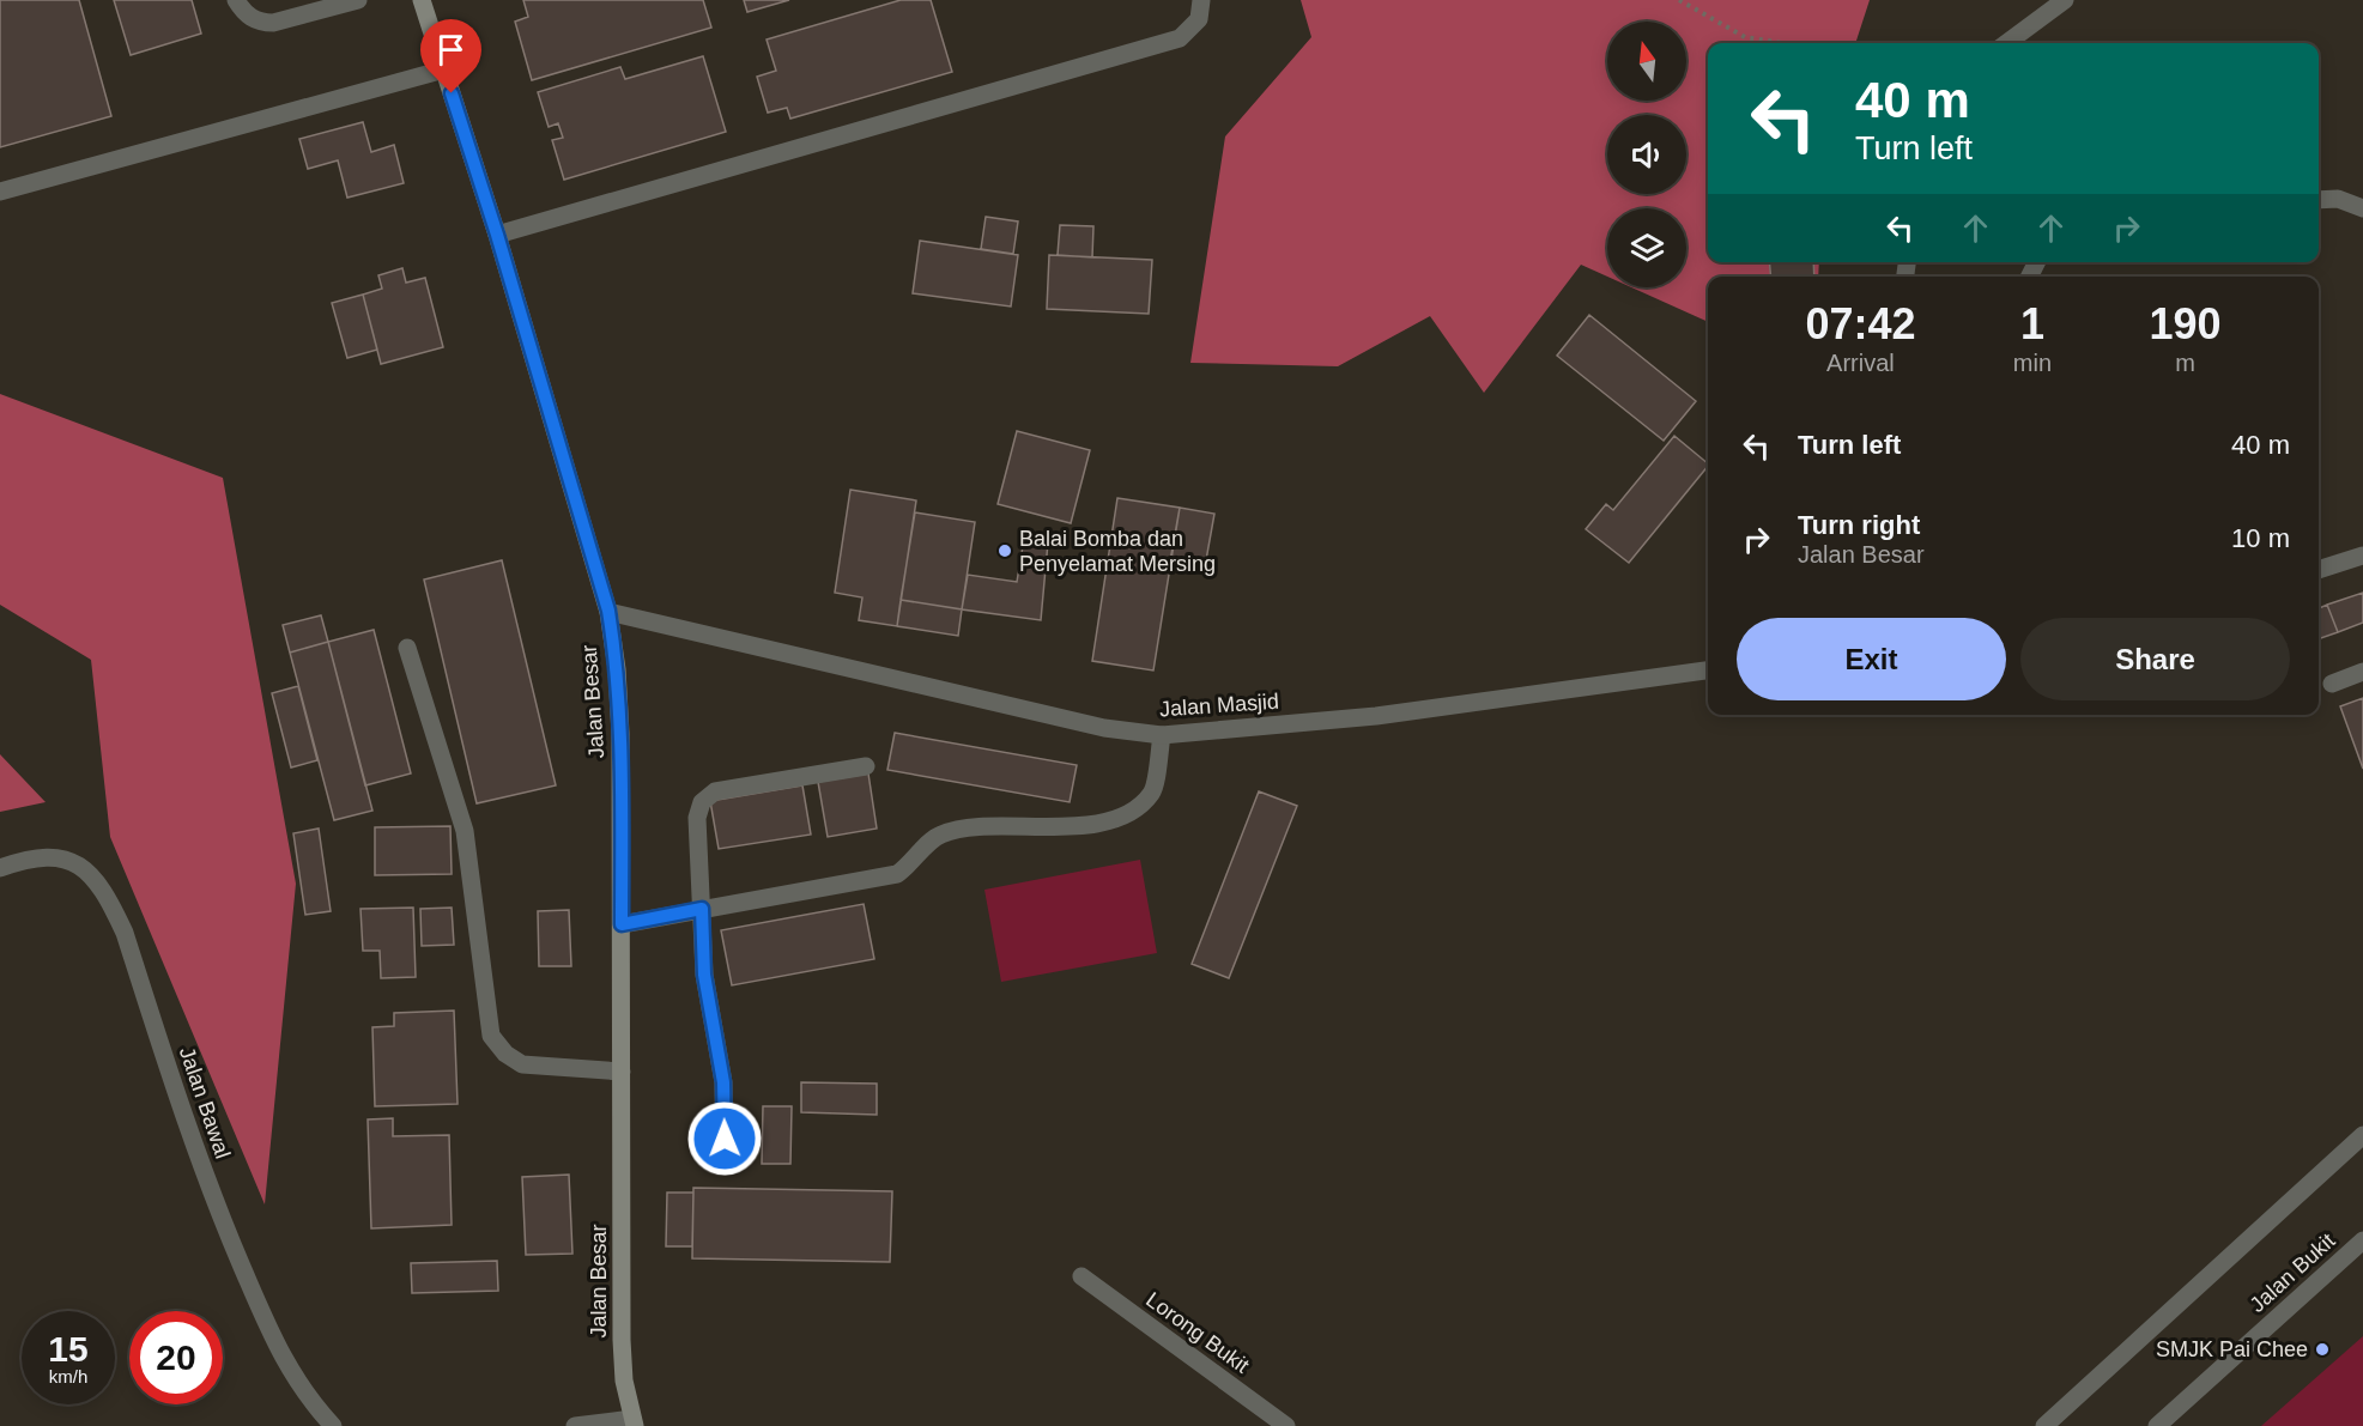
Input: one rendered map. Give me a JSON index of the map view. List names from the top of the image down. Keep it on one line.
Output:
{"streets":{"street":["Jalan Besar","Jalan Masjid","Jalan Bawal","Jalan Bukit","Lorong Bukit"]},"crossings":[["Jalan Besar","Jalan Masjid"]],"places":["Balai Bomba dan Penyelamat Mersing","SMJK Pai Chee"],"north":"top","page":{"turn":["40 m","Turn left"],"eta":["07:42","Arrival","1","min","190","m"],"list":[{"name":"Turn left","value":"40 m"},{"name":"Turn right","note":"Jalan Besar","value":"10 m"}],"buttons":["Exit","Share"],"speed":"15 km/h","limit":"20"}}
